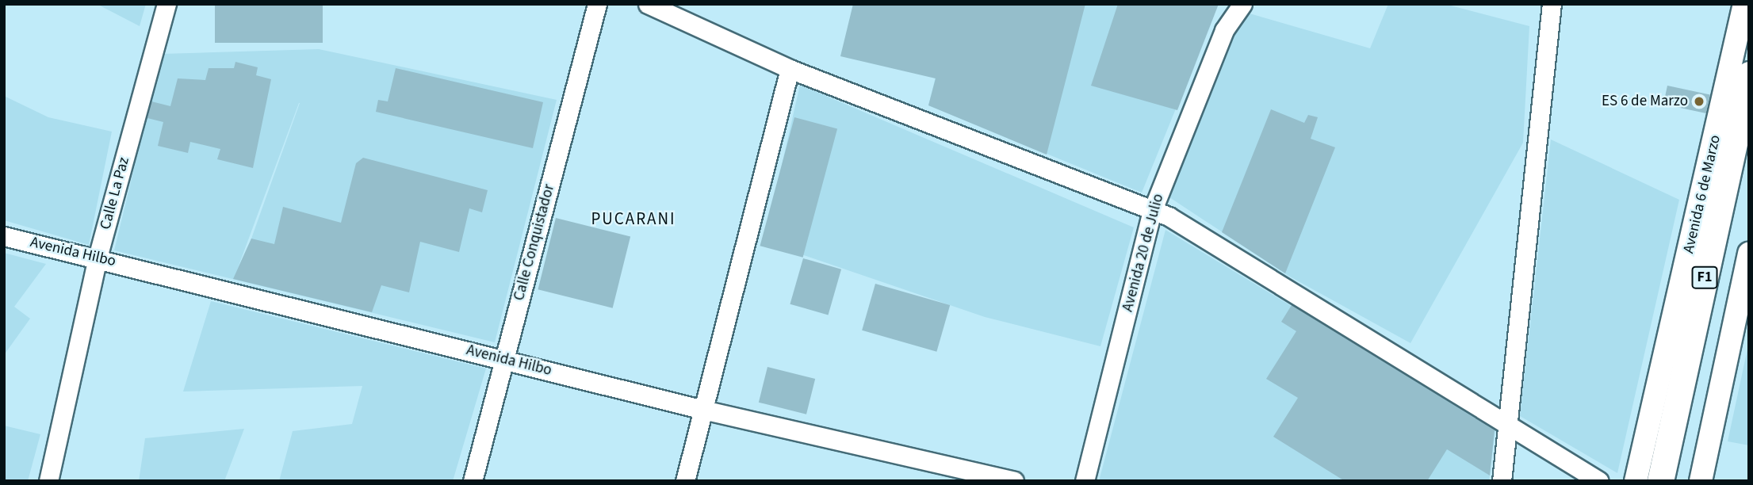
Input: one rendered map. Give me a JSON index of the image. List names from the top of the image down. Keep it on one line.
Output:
{"streets":{"highway":["Avenida 6 de Marzo","F1"],"street":["Calle La Paz","Calle Conquistador","Avenida Hilbo","Avenida 20 de Julio"]},"crossings":[["Calle La Paz","Avenida Hilbo"],["Calle Conquistador","Avenida Hilbo"]],"districts":["PUCARANI"],"places":["ES 6 de Marzo"]}
